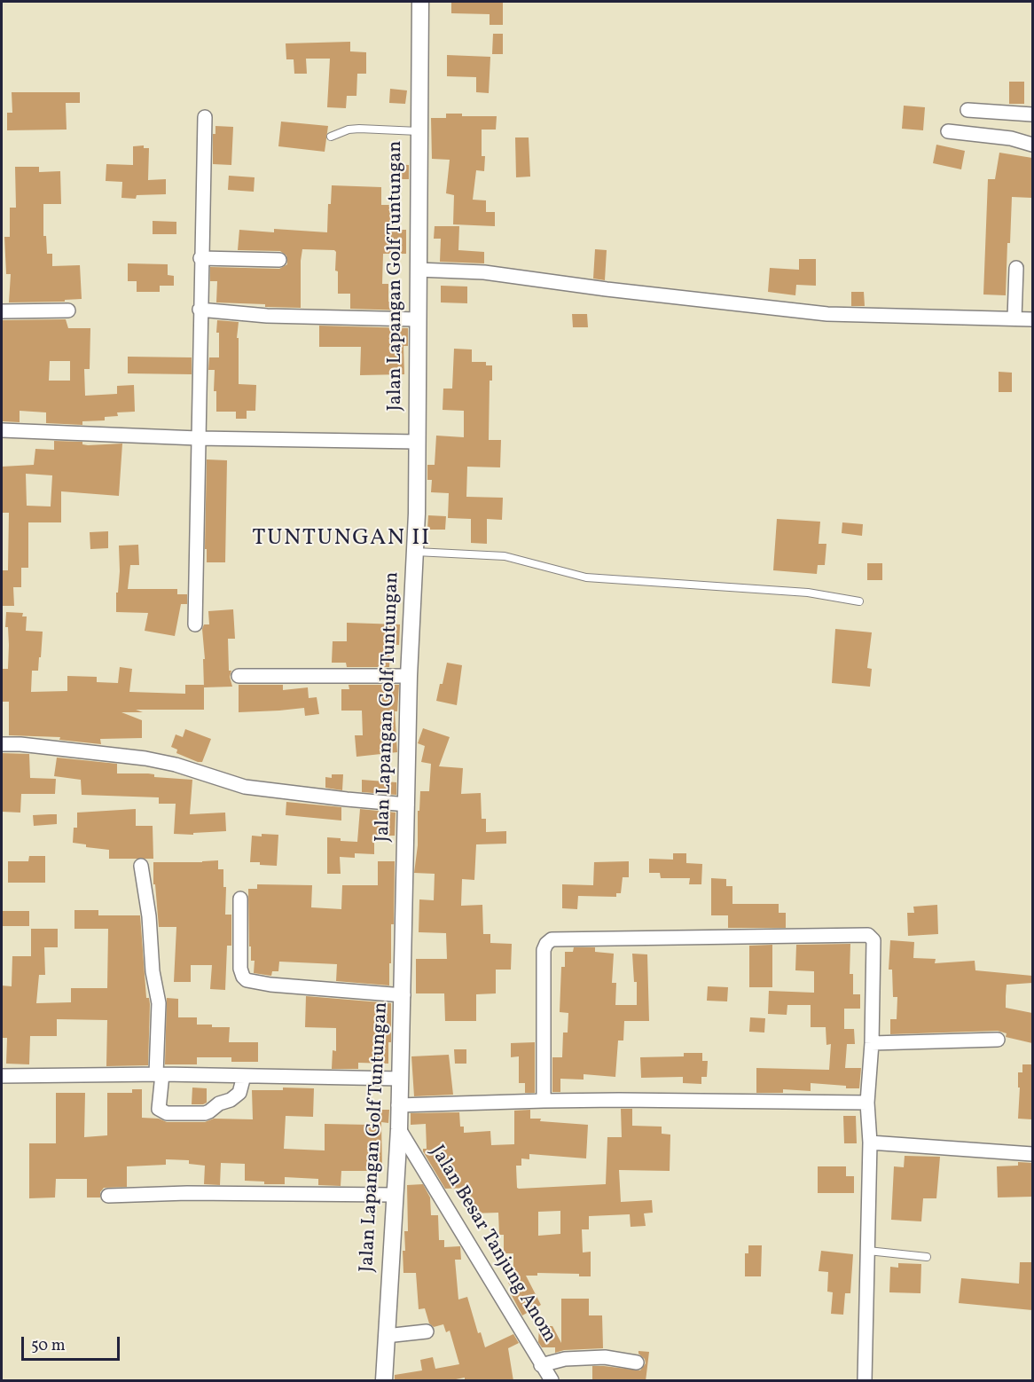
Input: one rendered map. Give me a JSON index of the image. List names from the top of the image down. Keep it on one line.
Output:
{"streets":{"street":["Jalan Lapangan Golf Tuntungan","Jalan Besar Tanjung Anom"]},"crossings":[["Jalan Lapangan Golf Tuntungan","Jalan Besar Tanjung Anom"]],"districts":["TUNTUNGAN II"],"scale_bar":"50 m"}
